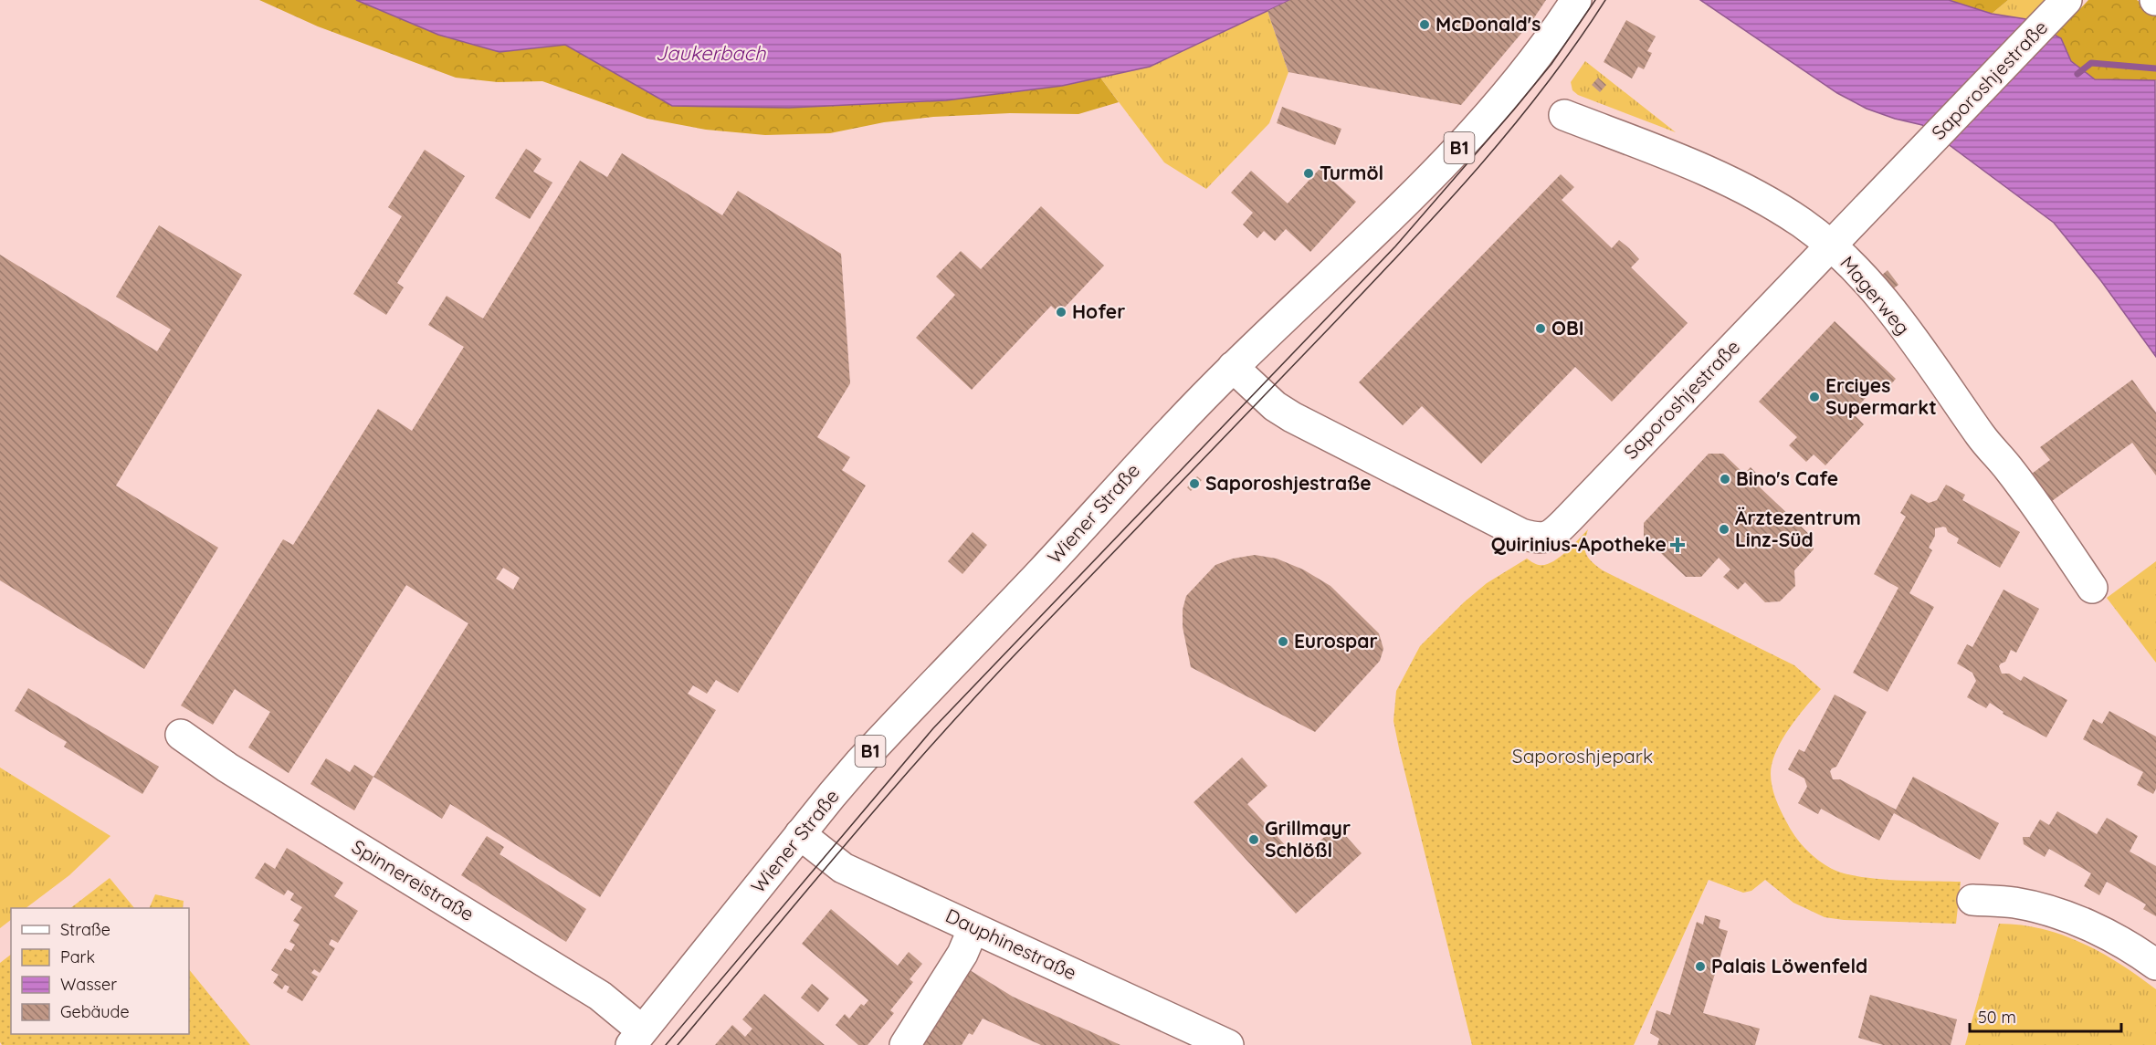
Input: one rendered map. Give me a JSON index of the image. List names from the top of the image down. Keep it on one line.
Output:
{"streets":{"street":["Saporoshjestraße","B1","Magerweg","Wiener Straße","Spinnereistraße","Dauphinestraße"]},"crossings":[["Saporoshjestraße","Magerweg"],["Saporoshjestraße","Wiener Straße"],["Wiener Straße","Spinnereistraße"],["Wiener Straße","Dauphinestraße"]],"water":["Jaukerbach"],"parks":["Saporoshjepark"],"places":{"other":["McDonald's","Turmöl","Hofer","OBI","Erciyes Supermarkt","Bino's Cafe","Saporoshjestraße","Ärztezentrum Linz-Süd","Eurospar","Grillmayr Schlößl","Palais Löwenfeld"],"health":["Quirinius-Apotheke"]},"legend":["Straße","Park","Wasser","Gebäude"],"scale_bar":"50 m"}
